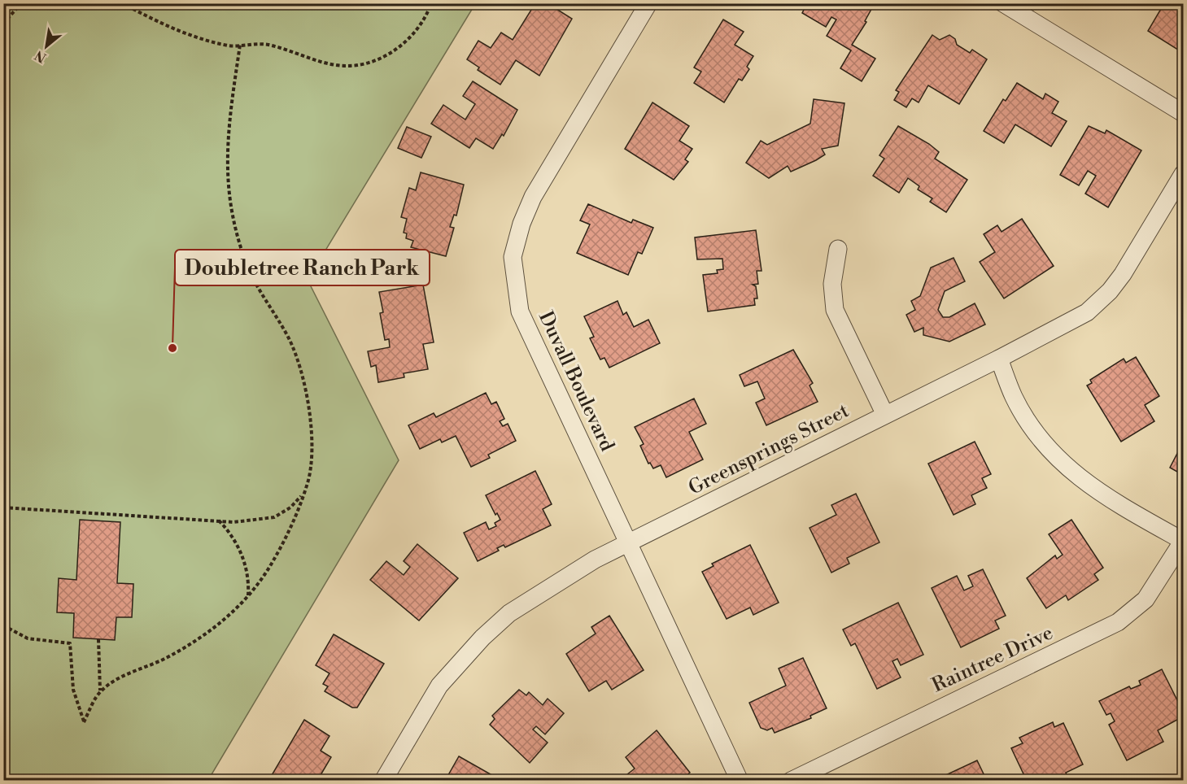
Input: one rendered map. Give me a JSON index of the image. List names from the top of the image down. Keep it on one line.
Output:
{"streets":{"street":["Duvall Boulevard","Greensprings Street","Raintree Drive"]},"crossings":[["Duvall Boulevard","Greensprings Street"]],"places":["Doubletree Ranch Park"],"north":"bottom left"}
